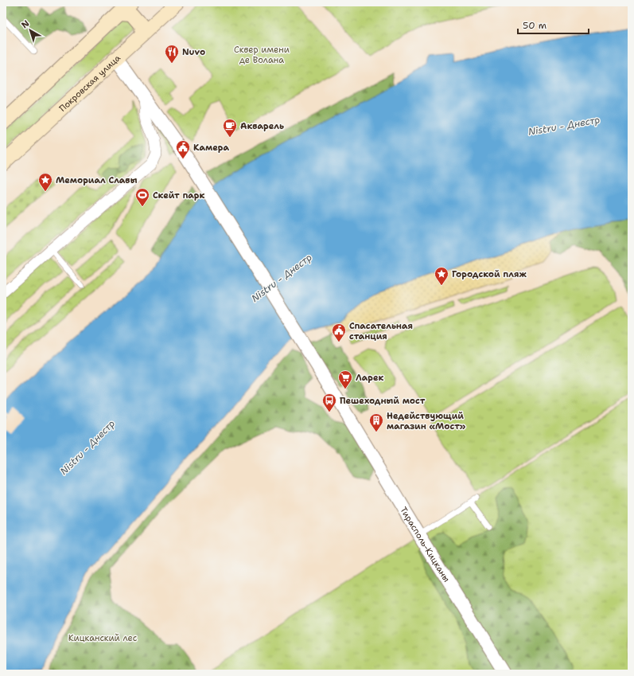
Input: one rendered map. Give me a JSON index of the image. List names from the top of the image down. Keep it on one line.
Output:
{"streets":{"main road":["Покровская улица"],"street":["Тирасполь-Кицканы"]},"crossings":[["Покровская улица","Тирасполь-Кицканы"]],"water":["Nistru - Днестр"],"parks":["Сквер имени де Волана","Кицканский лес"],"places":{"restaurant":["Nuvo"],"cafe":["Акварель"],"public building":["Камера","Спасательная станция"],"place":["Мемориал Славы","Городской пляж"],"sports":["Скейт парк"],"supermarket":["Ларек"],"bus stop":["Пешеходный мост"],"building":["Недействующий магазин «Мост»"]},"scale_bar":"50 m","north":"top left"}
